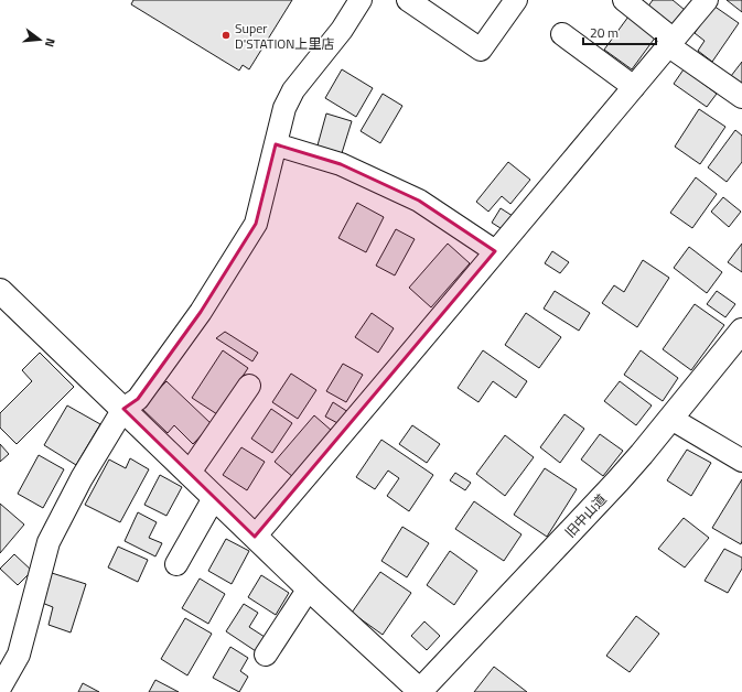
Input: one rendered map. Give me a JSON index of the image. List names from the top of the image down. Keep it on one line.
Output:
{"streets":{"street":["旧中山道"]},"places":["Super D'STATION上里店"],"scale_bar":"20 m","north":"right"}
